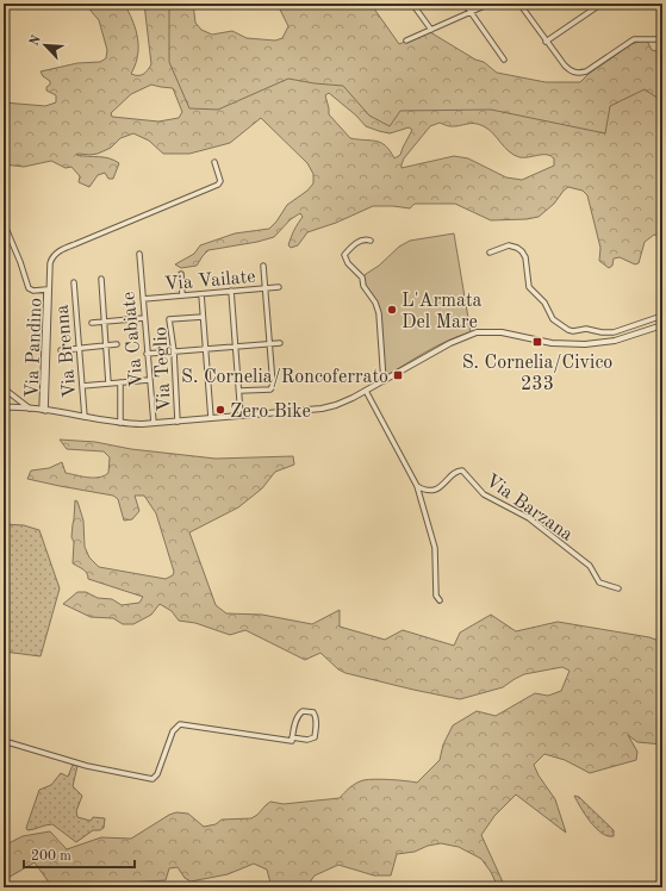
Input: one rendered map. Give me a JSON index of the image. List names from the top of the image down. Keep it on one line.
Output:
{"streets":{"street":["Via Vailate","Via Cabiate","Via Pandino","Via Brenna","Via Teglio","Via Barzana"]},"crossings":[["Via Vailate","Via Cabiate"]],"places":{"other":["L'Armata Del Mare","Zero Bike"],"transit":["S. Cornelia/Civico 233","S. Cornelia/Roncoferrato"]},"scale_bar":"200 m","north":"top left"}
